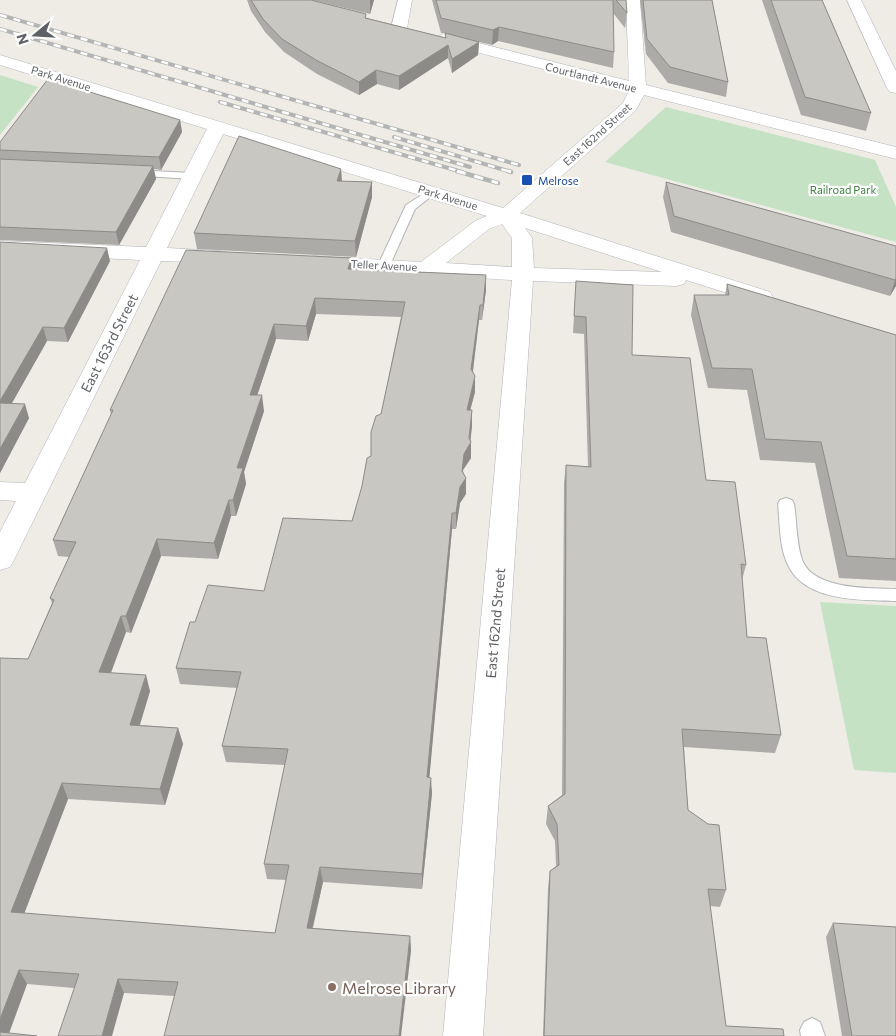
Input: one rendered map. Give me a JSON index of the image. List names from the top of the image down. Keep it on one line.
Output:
{"streets":{"street":["Courtlandt Avenue","Park Avenue","East 162nd Street","Teller Avenue","East 163rd Street"]},"crossings":[["Courtlandt Avenue","East 162nd Street"],["Park Avenue","East 162nd Street"],["Park Avenue","Teller Avenue"],["Park Avenue","East 163rd Street"],["East 162nd Street","Teller Avenue"]],"parks":["Railroad Park"],"places":{"transit":["Melrose"],"other":["Melrose Library"]},"north":"left"}
